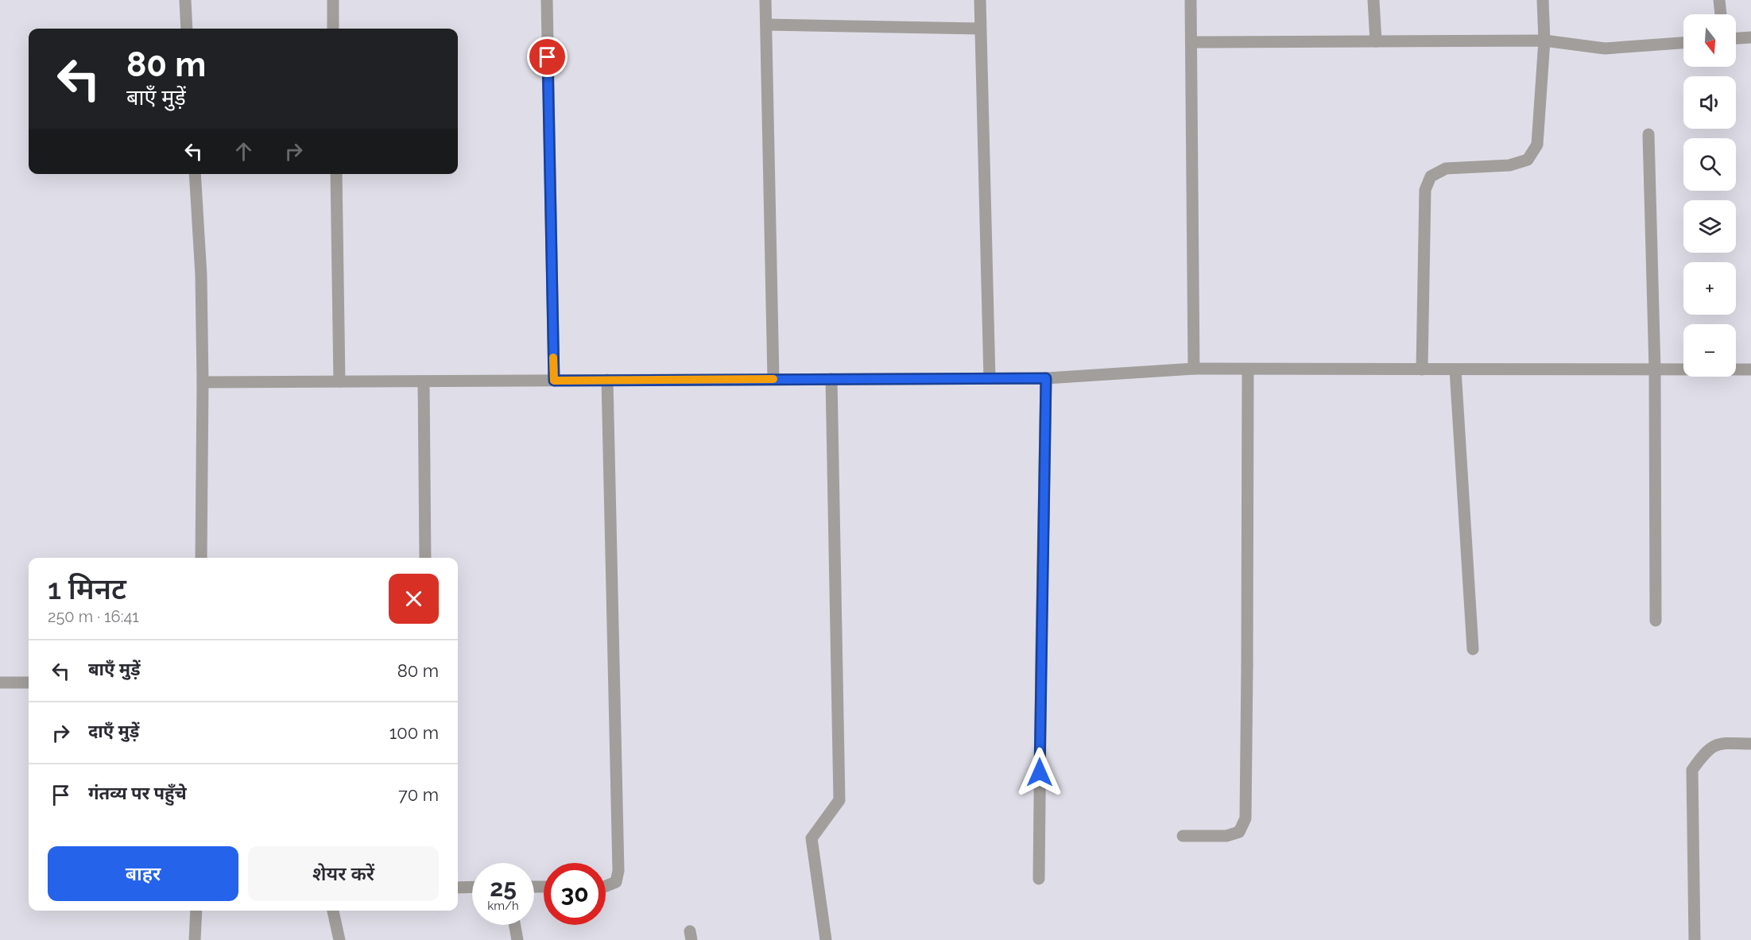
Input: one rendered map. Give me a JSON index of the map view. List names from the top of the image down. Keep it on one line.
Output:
{"north":"bottom","page":{"map_buttons":["+","−"],"turn":["80 m","बाएँ मुड़ें"],"heading":["1 मिनट","250 m · 16:41"],"list":[{"name":"बाएँ मुड़ें","value":"80 m"},{"name":"दाएँ मुड़ें","value":"100 m"},{"name":"गंतव्य पर पहुँचे","value":"70 m"}],"buttons":["बाहर","शेयर करें"],"speed":"25 km/h","limit":"30"}}
